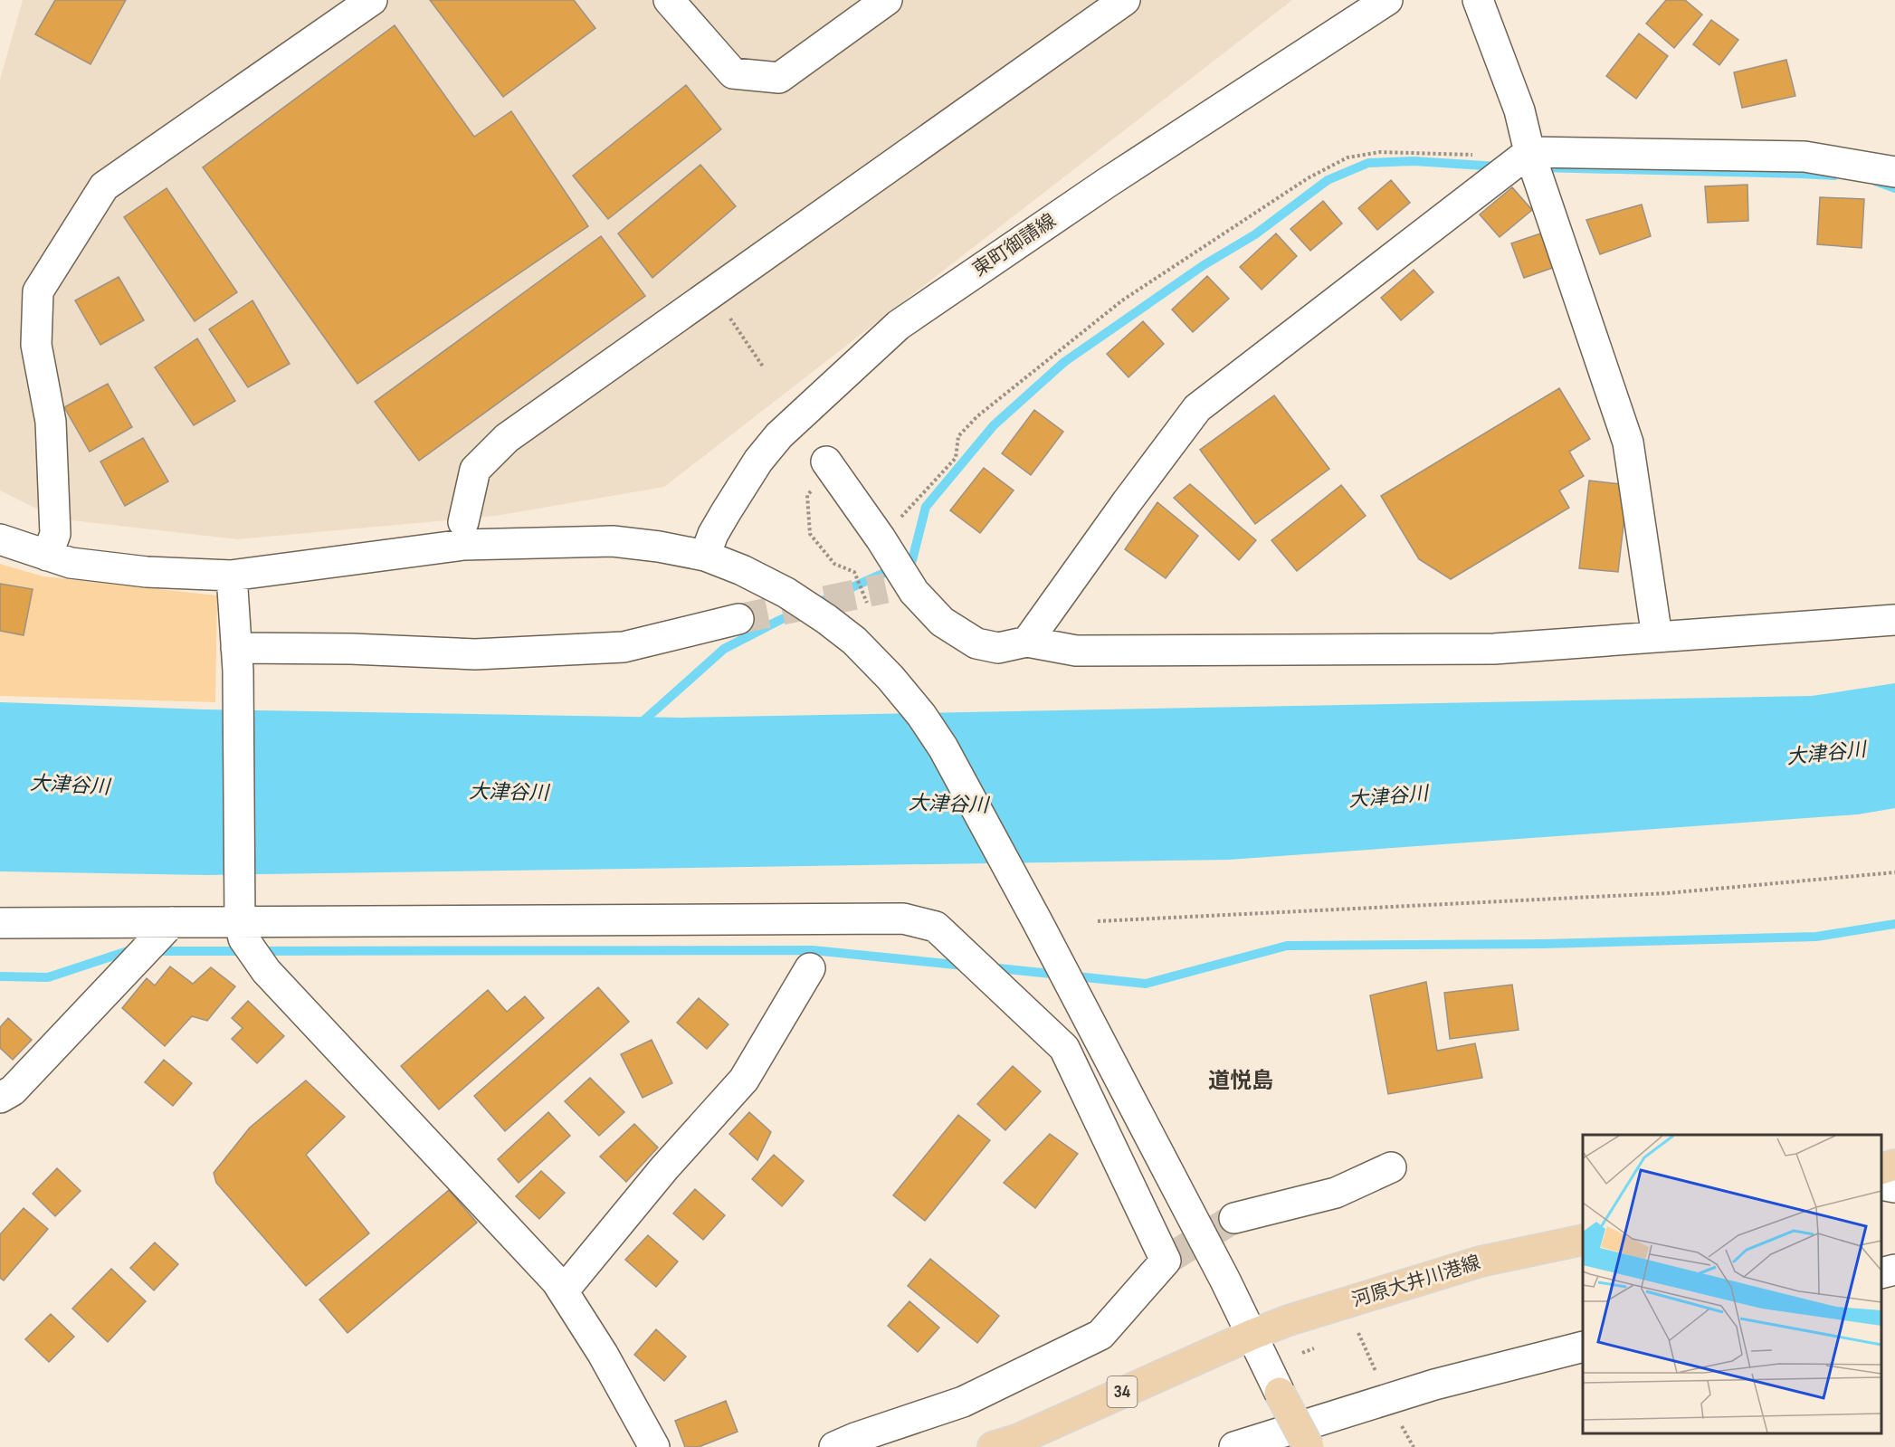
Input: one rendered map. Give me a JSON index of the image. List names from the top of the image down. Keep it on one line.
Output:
{"streets":{"main road":["河原大井川港線","34"],"street":["東町御請線"]},"crossings":[["河原大井川港線","34"]],"districts":["道悦島"],"water":["大津谷川"]}
